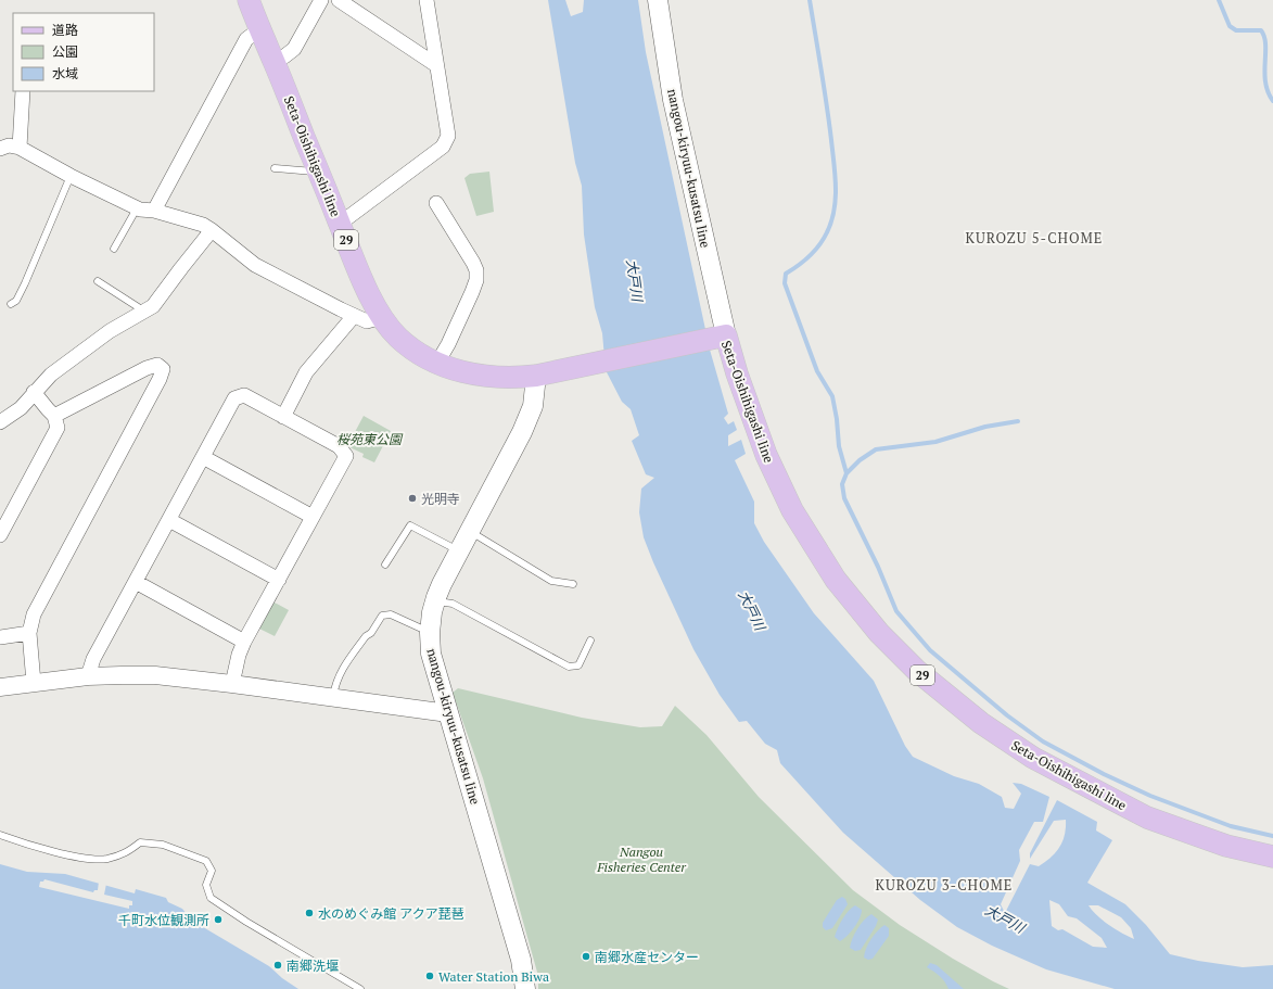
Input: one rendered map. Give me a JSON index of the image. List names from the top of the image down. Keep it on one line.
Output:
{"streets":{"main road":["Seta-Oishihigashi line","nangou-kiryuu-kusatsu line","29"]},"crossings":[["Seta-Oishihigashi line","nangou-kiryuu-kusatsu line"]],"districts":["KUROZU 5-CHOME","KUROZU 3-CHOME"],"water":["大戸川"],"parks":["桜苑東公園","Nangou Fisheries Center"],"places":["光明寺","水のめぐみ館 アクア琵琶","千町水位観測所","南郷水産センター","南郷洗堰","Water Station Biwa"],"legend":["道路","公園","水域"]}
